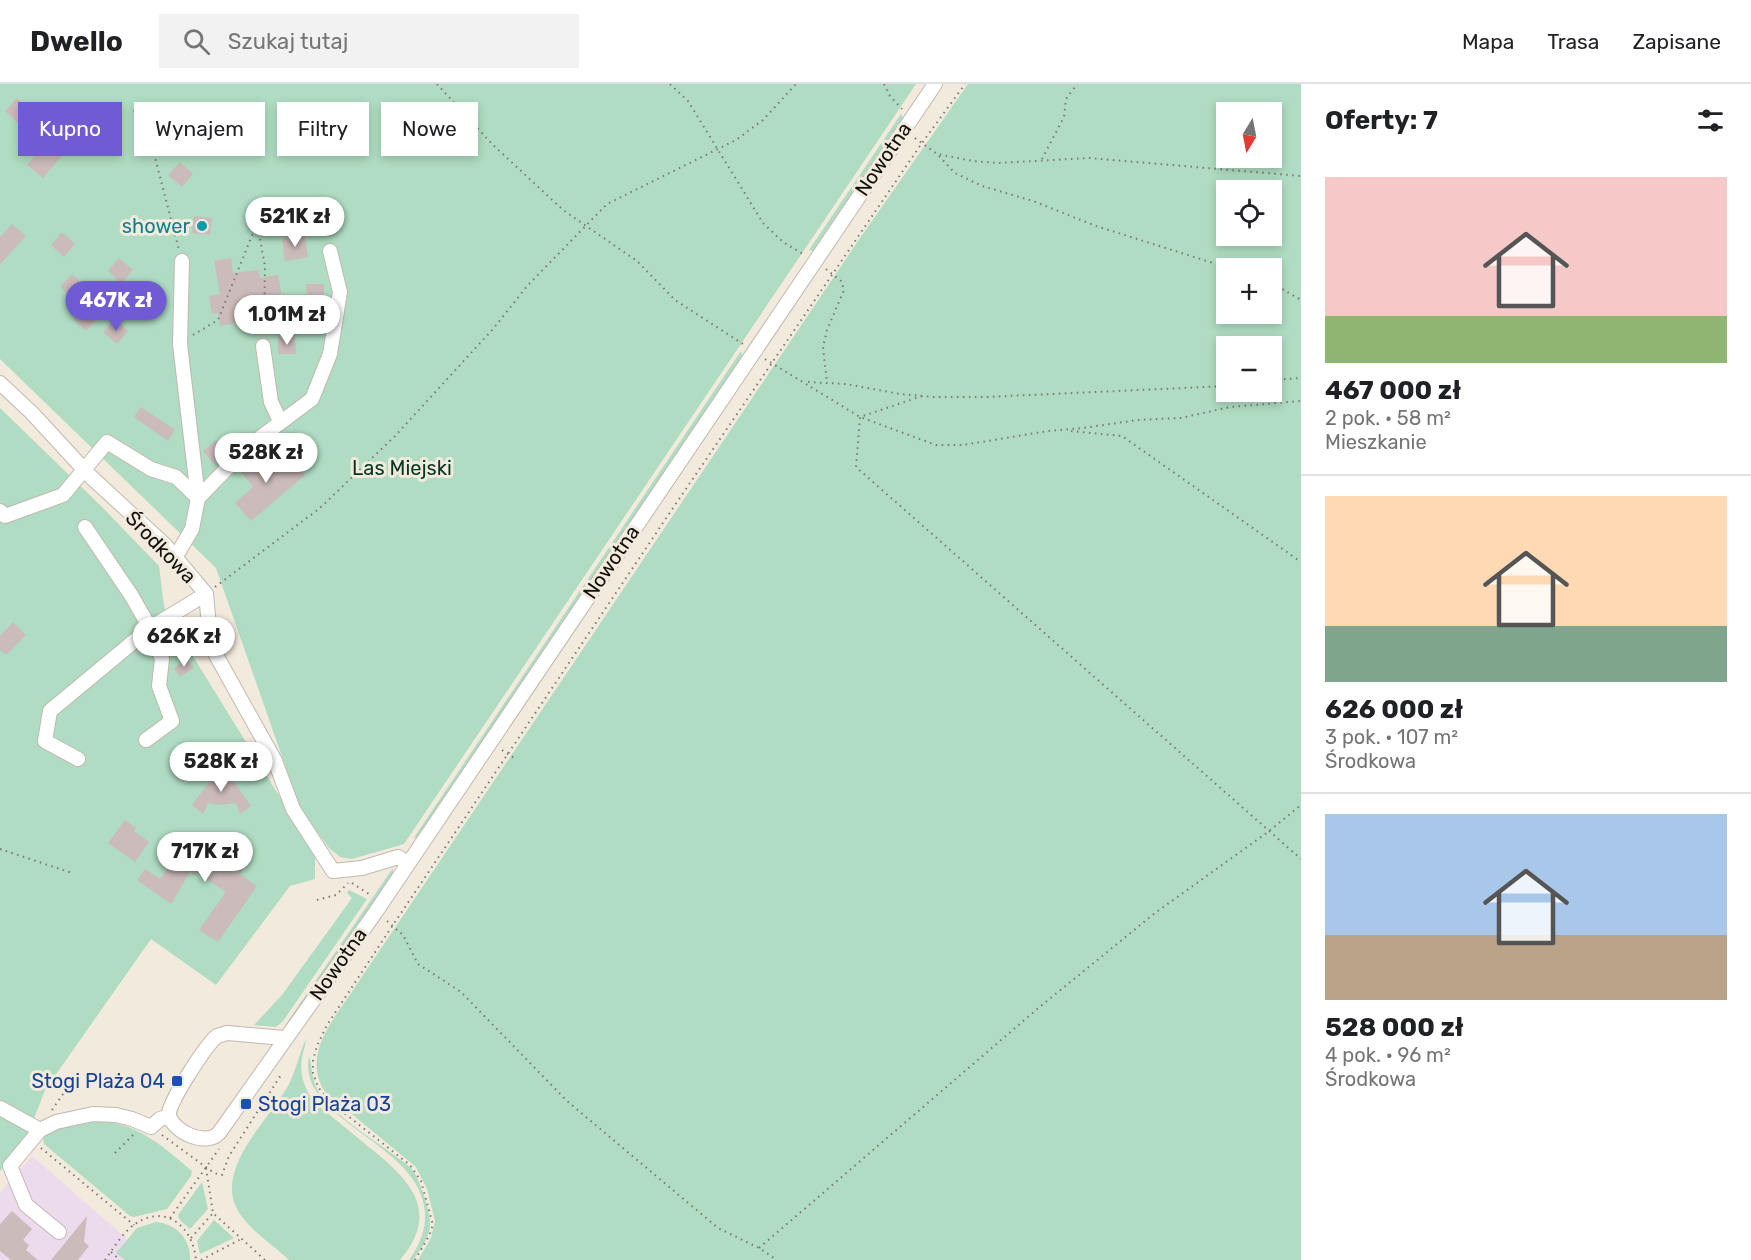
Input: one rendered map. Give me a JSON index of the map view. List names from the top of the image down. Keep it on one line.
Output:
{"streets":{"street":["Nowotna","Środkowa"]},"crossings":[["Nowotna","Środkowa"]],"parks":["Las Miejski"],"places":{"other":["shower"],"transit":["Stogi Plaża 04","Stogi Plaża 03"]},"north":"bottom","page":{"header":"Dwello","search":"Szukaj tutaj","nav":["Mapa","Trasa","Zapisane"],"heading":"Oferty: 7","map_buttons":["+","−"],"chip":["Kupno","Wynajem","Filtry","Nowe"],"list":[{"name":"467 000 zł","note":"2 pok. · 58 m² · Mieszkanie"},{"name":"626 000 zł","note":"3 pok. · 107 m² · Środkowa"},{"name":"528 000 zł","note":"4 pok. · 96 m² · Środkowa"}],"price":["521K zł","467K zł","1.01M zł","528K zł","626K zł","528K zł","717K zł"]}}
